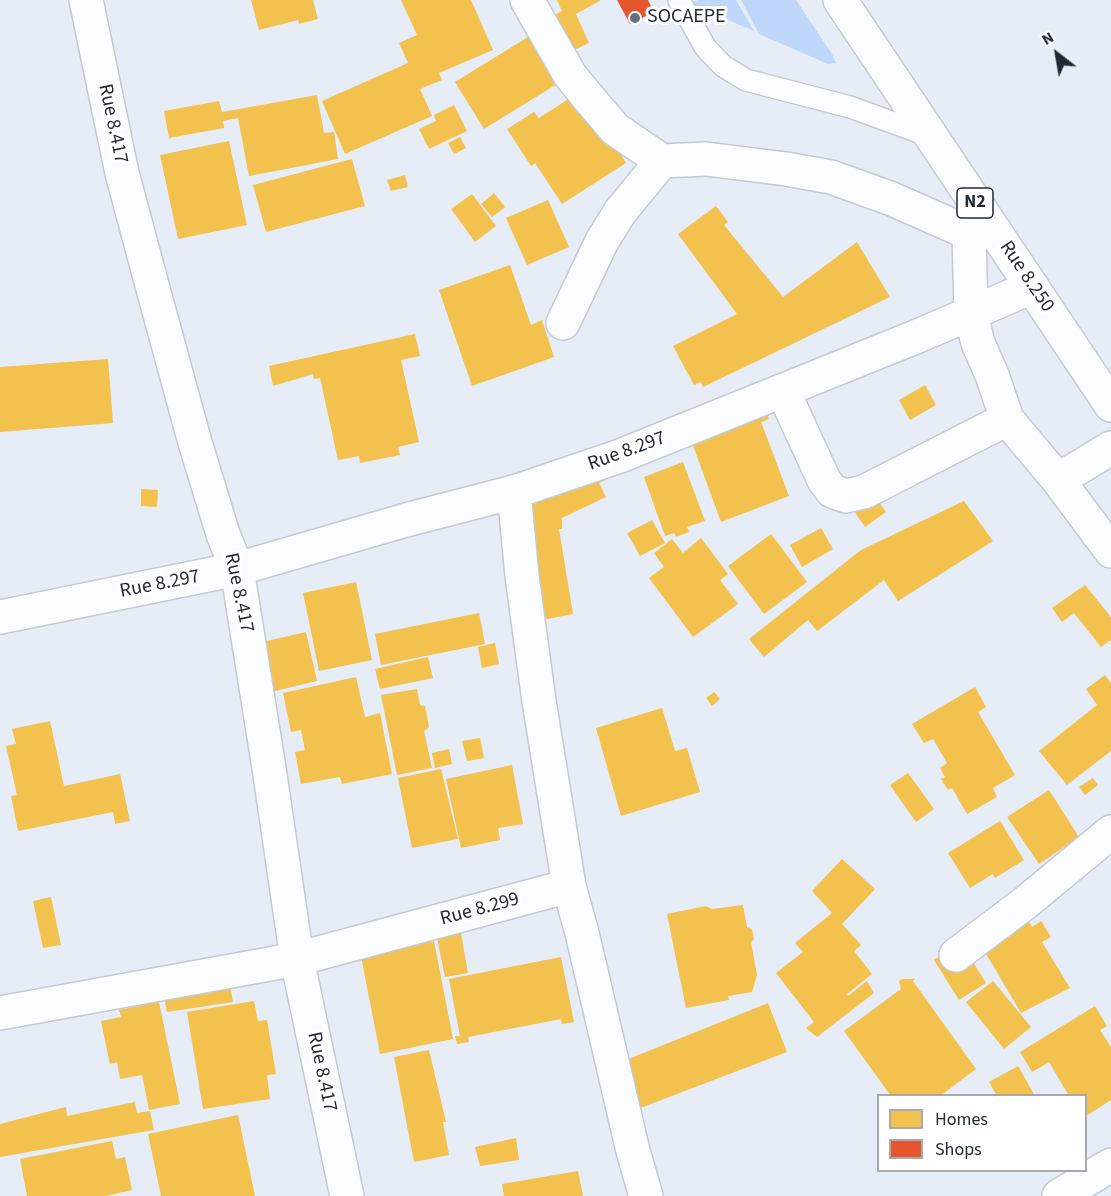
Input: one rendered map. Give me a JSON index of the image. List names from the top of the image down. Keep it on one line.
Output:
{"streets":{"main road":["Rue 8.417","N2","Rue 8.250","Rue 8.297","Rue 8.299"]},"crossings":[["Rue 8.417","Rue 8.297"],["Rue 8.417","Rue 8.299"],["Rue 8.250","Rue 8.297"]],"places":["SOCAEPE"],"legend":["Homes","Shops"],"north":"top left"}
